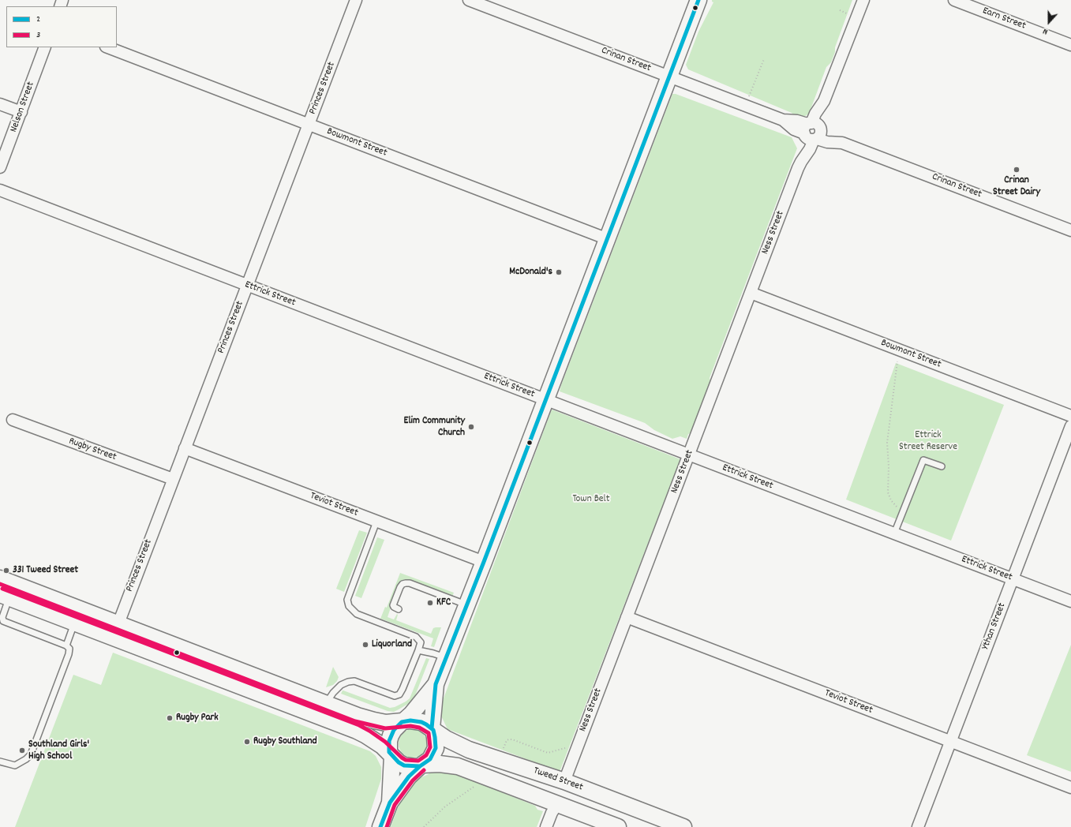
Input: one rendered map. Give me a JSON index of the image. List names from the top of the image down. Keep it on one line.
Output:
{"streets":{"main road":["Tweed Street"],"street":["Earn Street","Crinan Street","Princes Street","Nelson Street","Bowmont Street","Ness Street","Ettrick Street","Rugby Street","Teviot Street","Ythan Street"]},"crossings":[["Crinan Street","Ness Street"],["Princes Street","Bowmont Street"],["Princes Street","Ettrick Street"],["Princes Street","Rugby Street"],["Princes Street","Teviot Street"],["Princes Street","Tweed Street"],["Bowmont Street","Ness Street"],["Ness Street","Ettrick Street"],["Ness Street","Teviot Street"],["Ness Street","Tweed Street"],["Ettrick Street","Ythan Street"],["Teviot Street","Ythan Street"]],"parks":["Ettrick Street Reserve","Town Belt"],"places":["Crinan Street Dairy","McDonald's","Elim Community Church","331 Tweed Street","KFC","Liquorland","Rugby Park","Rugby Southland","Southland Girls' High School"],"lines":["transit line 2","transit line 3"],"legend":["2","3"],"north":"bottom"}
